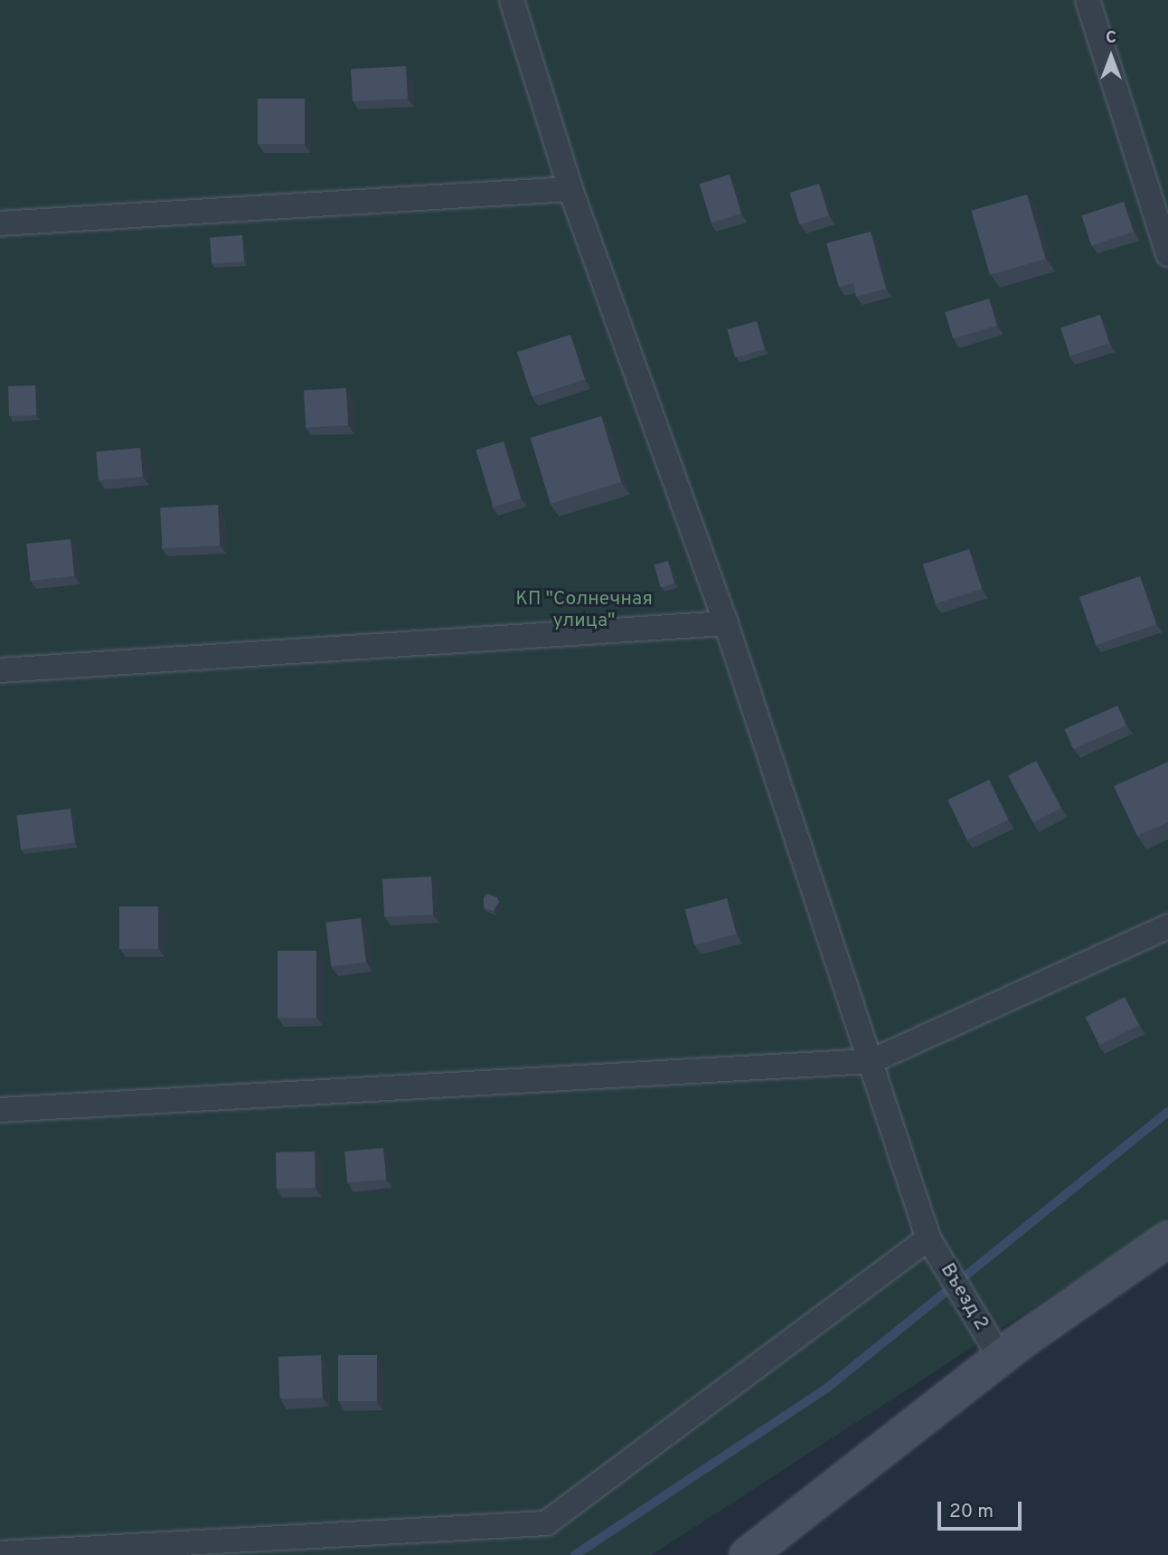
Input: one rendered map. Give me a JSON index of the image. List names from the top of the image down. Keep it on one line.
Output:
{"streets":{"street":["Въезд 2"]},"parks":["КП \"Солнечная улица\""],"scale_bar":"20 m","north":"top"}
